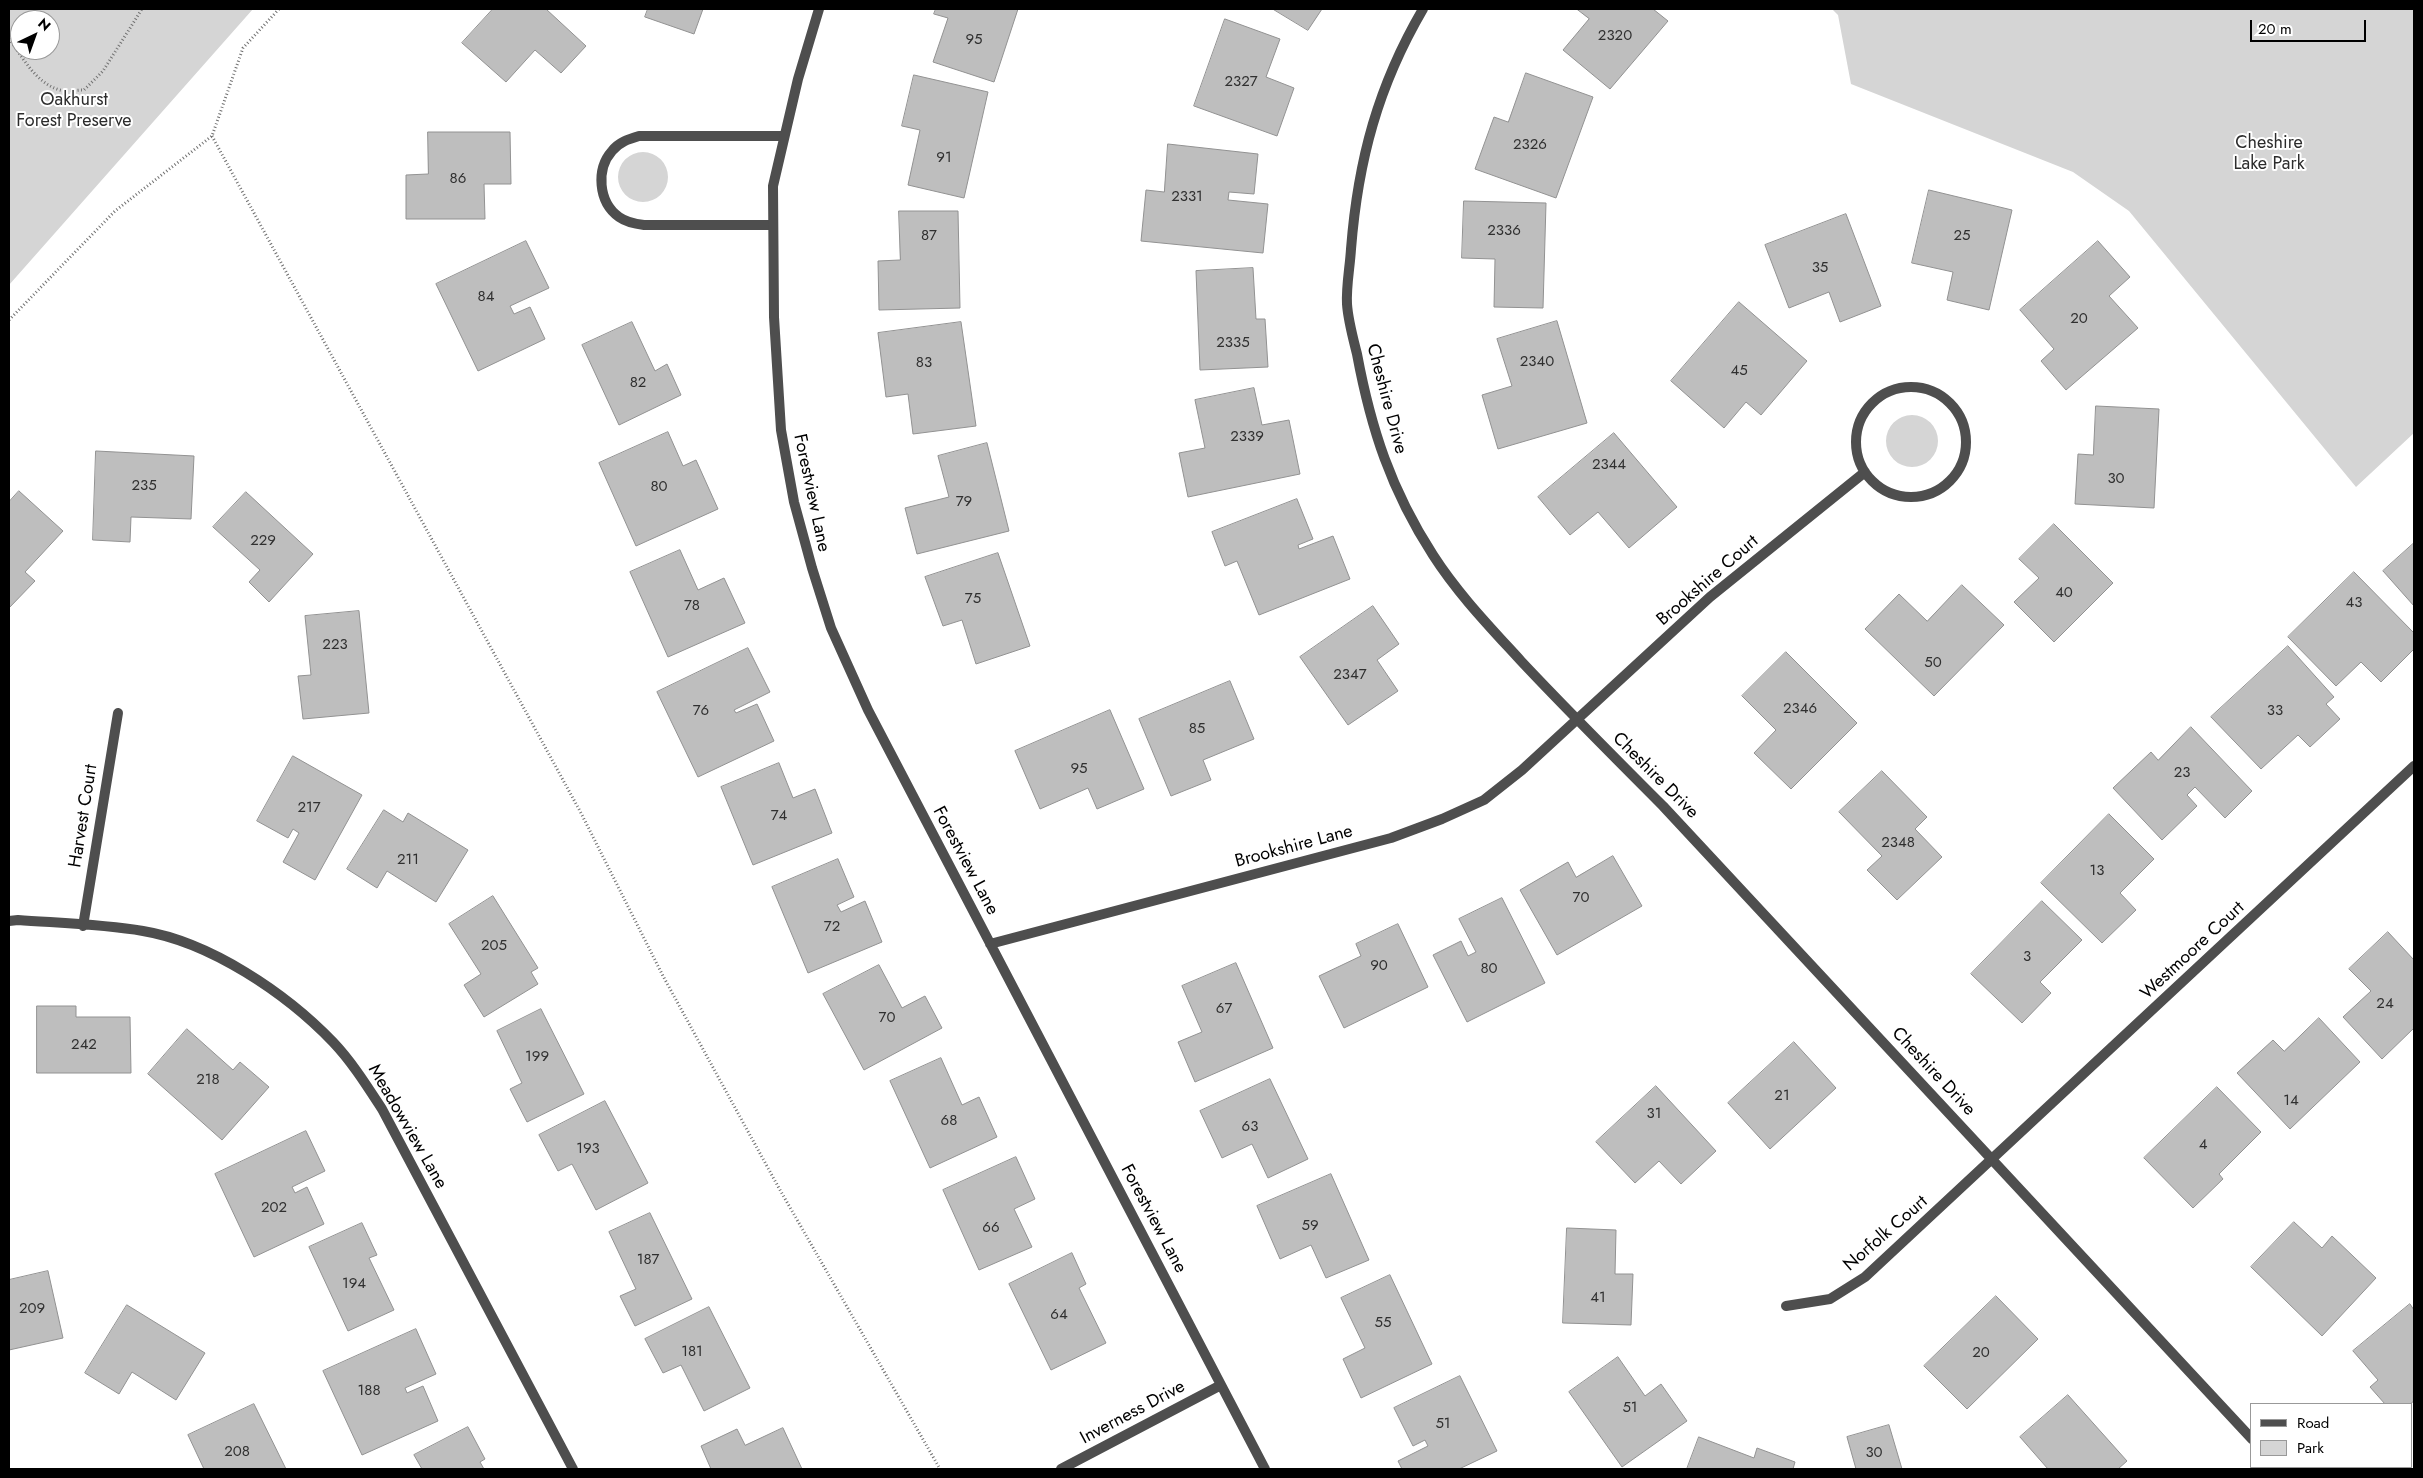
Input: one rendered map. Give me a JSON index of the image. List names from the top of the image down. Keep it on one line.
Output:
{"streets":{"street":["Cheshire Drive","Forestview Lane","Brookshire Court","Harvest Court","Brookshire Lane","Westmoore Court","Meadowview Lane","Norfolk Court","Inverness Drive"]},"crossings":[["Cheshire Drive","Brookshire Court"],["Cheshire Drive","Brookshire Lane"],["Cheshire Drive","Westmoore Court"],["Cheshire Drive","Norfolk Court"],["Forestview Lane","Brookshire Lane"],["Forestview Lane","Inverness Drive"],["Brookshire Court","Brookshire Lane"],["Harvest Court","Meadowview Lane"],["Westmoore Court","Norfolk Court"]],"parks":["Oakhurst Forest Preserve","Cheshire Lake Park"],"house_numbers":["2320","95","2327","2326","91","86","2331","2336","87","25","35","84","20","2335","2340","83","45","82","2339","2344","30","235","80","79","229","40","75","43","78","223","50","2347","2346","76","33","85","95","23","217","74","2348","211","13","70","72","205","3","90","80","24","67","70","242","199","218","21","14","31","68","63","4","193","202","59","66","187","194","41","209","64","55","181","20","188","51","51","208","30"],"legend":["Road","Park"],"scale_bar":"20 m","north":"top right"}
